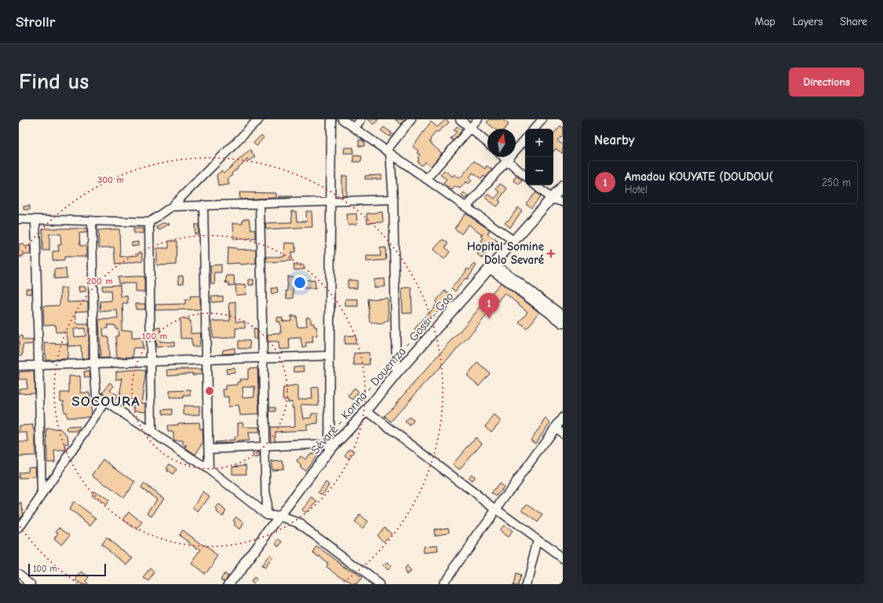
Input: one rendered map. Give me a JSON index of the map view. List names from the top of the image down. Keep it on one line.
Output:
{"streets":{"main road":["Sévaré - Konna - Douentza - Gossi - Gao"]},"districts":["SOCOURA"],"places":{"health":["Hopital Somine Dolo Sevaré"]},"scale_bar":"100 m","north":"top","page":{"header":"Strollr","nav":["Map","Layers","Share"],"buttons":"Directions","title":"Find us","heading":"Nearby","map_buttons":["+","−"],"list":[{"mark":"1","name":"Amadou KOUYATE (DOUDOU(","note":"Hotel","value":"250 m"}],"pins":"1","scale":"100 m"},"rings":["300 m","200 m","100 m"]}
